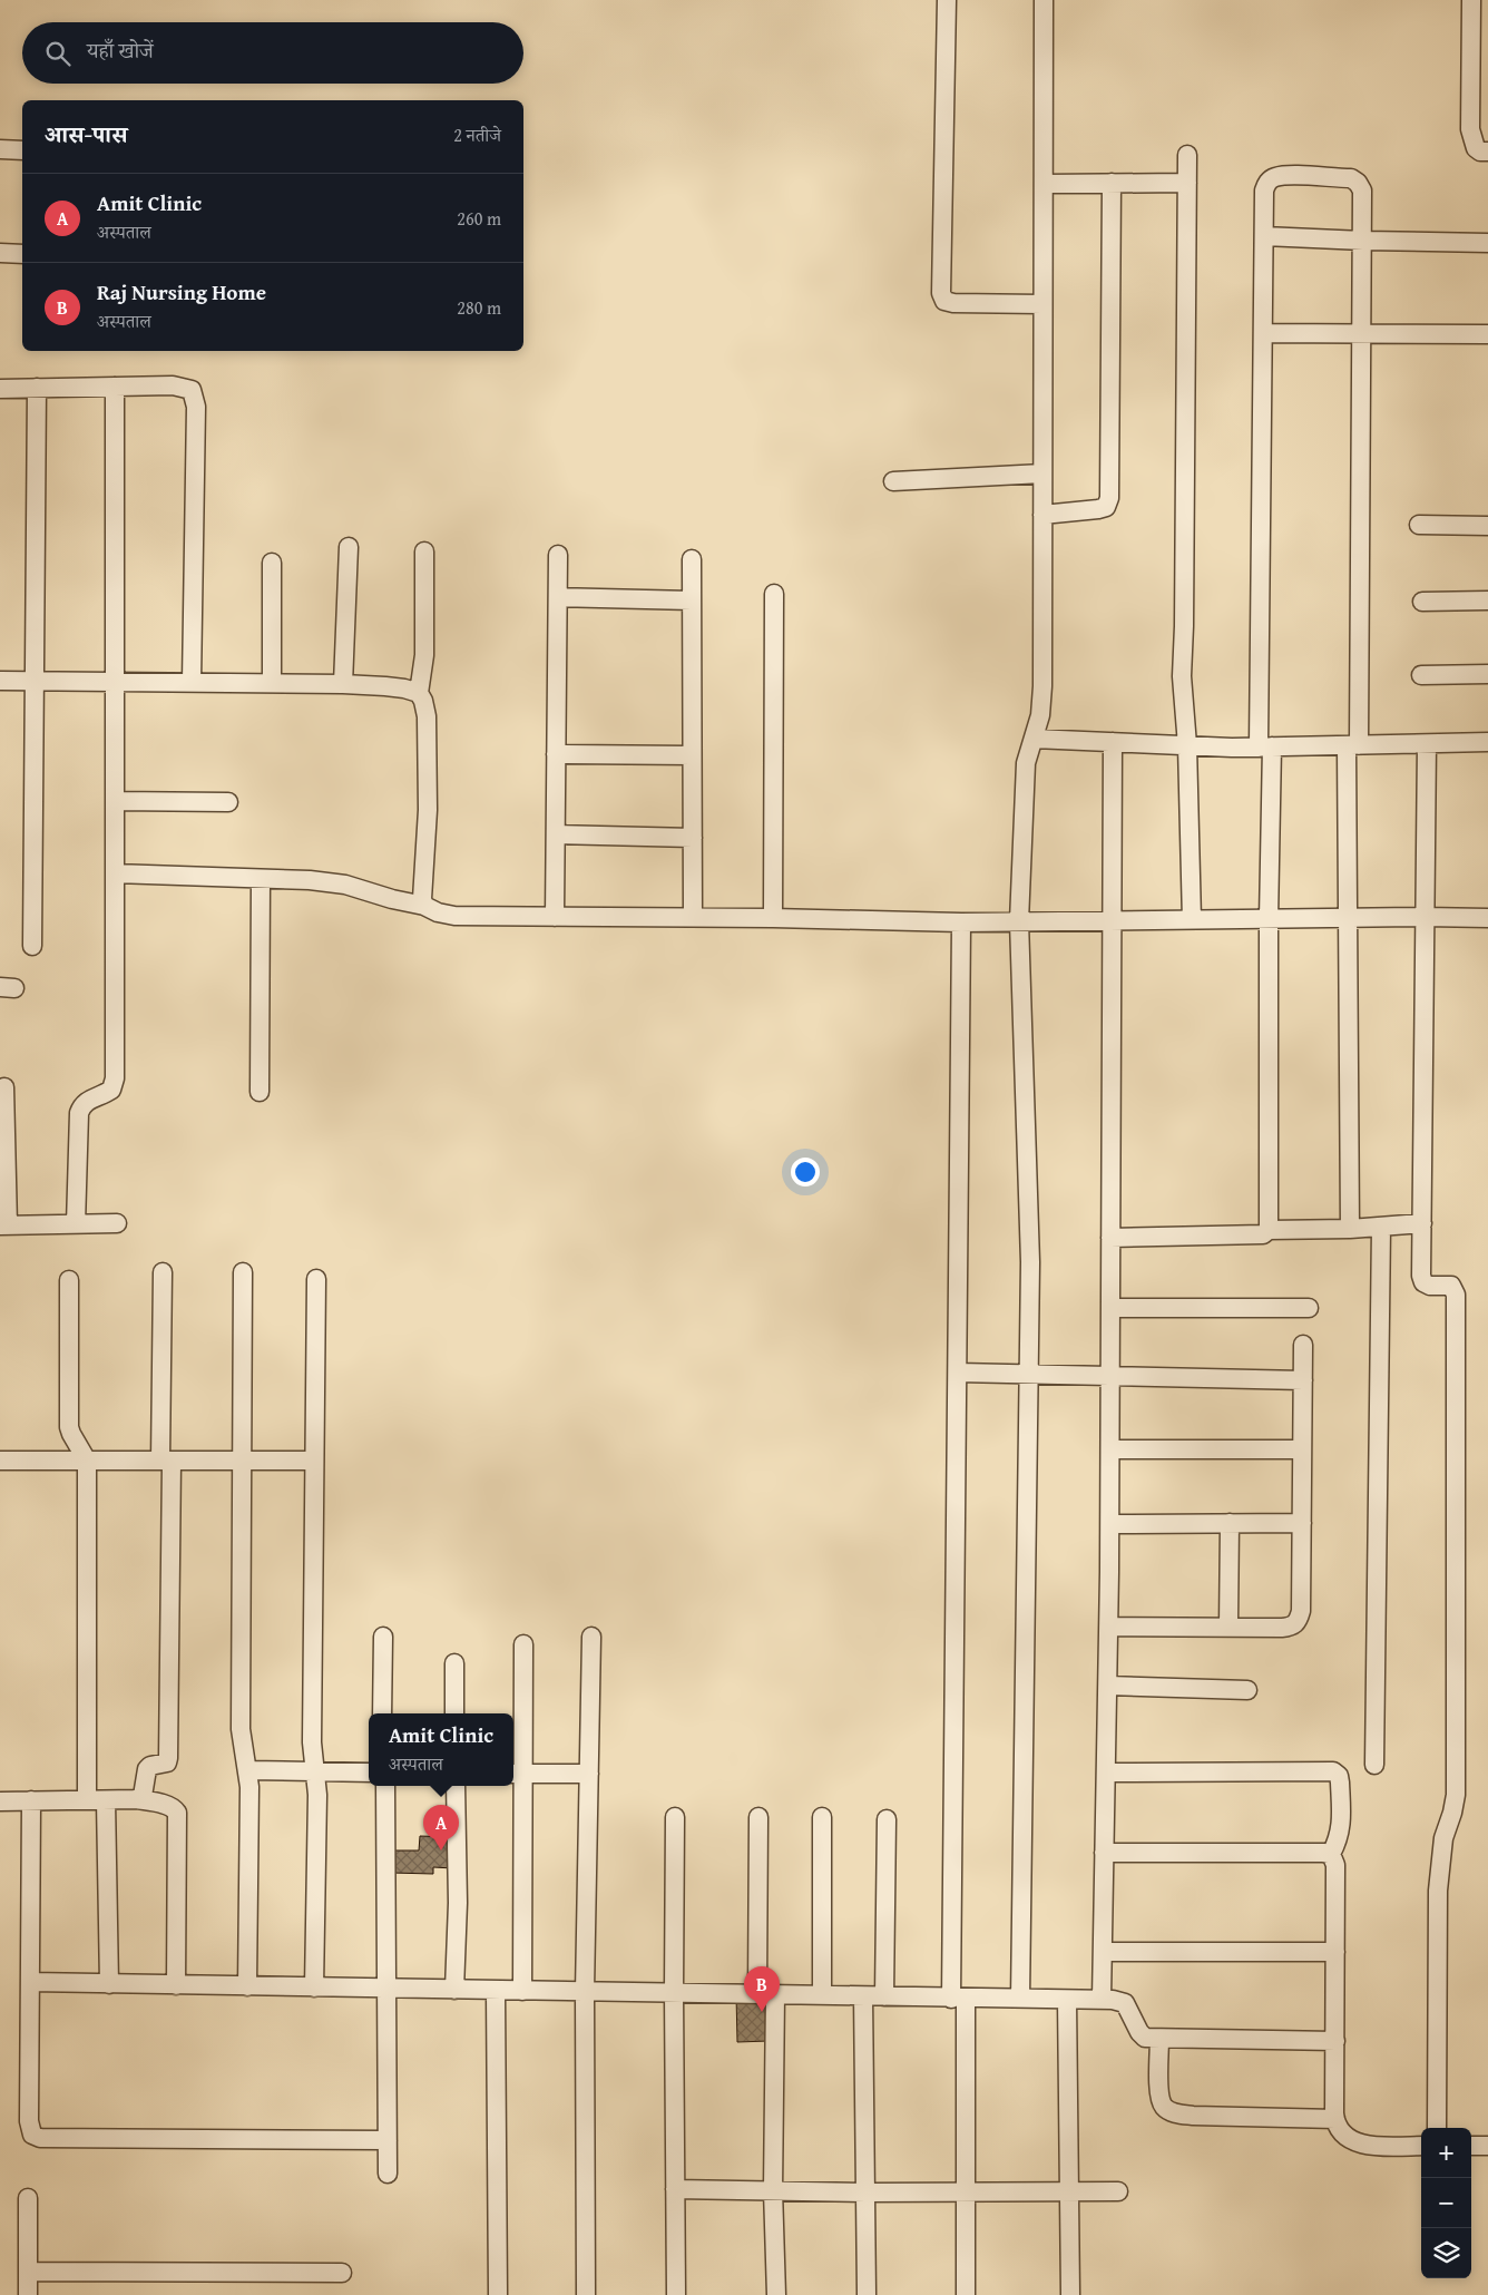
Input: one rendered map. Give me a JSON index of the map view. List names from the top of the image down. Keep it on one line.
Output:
{"page":{"search":"यहाँ खोजें","heading":["आस-पास","2 नतीजे"],"list":[{"mark":"A","name":"Amit Clinic","note":"अस्पताल","value":"260 m"},{"mark":"B","name":"Raj Nursing Home","note":"अस्पताल","value":"280 m"}],"popup":["Amit Clinic","अस्पताल"],"pins":["A","B"],"map_buttons":["+","−"]}}
